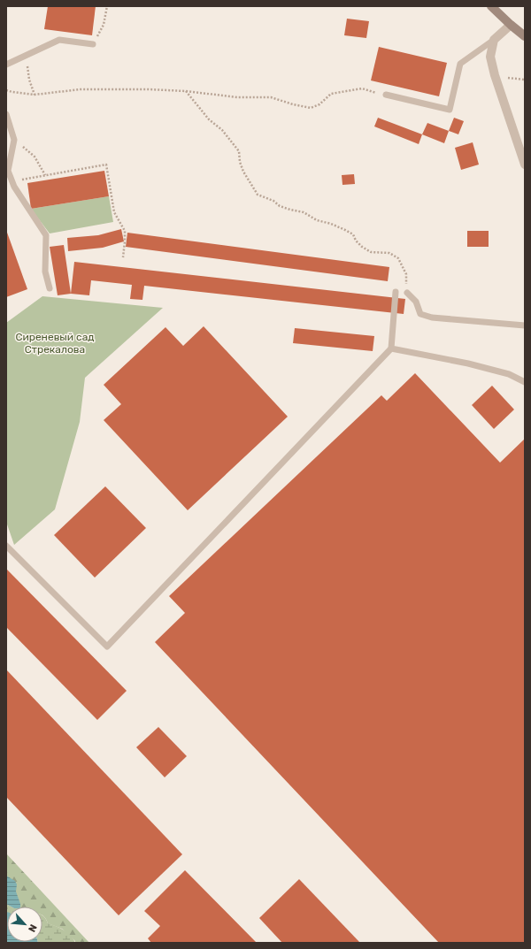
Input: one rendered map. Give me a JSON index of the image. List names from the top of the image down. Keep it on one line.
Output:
{"parks":["Сиреневый сад Стрекалова"],"north":"bottom right"}
